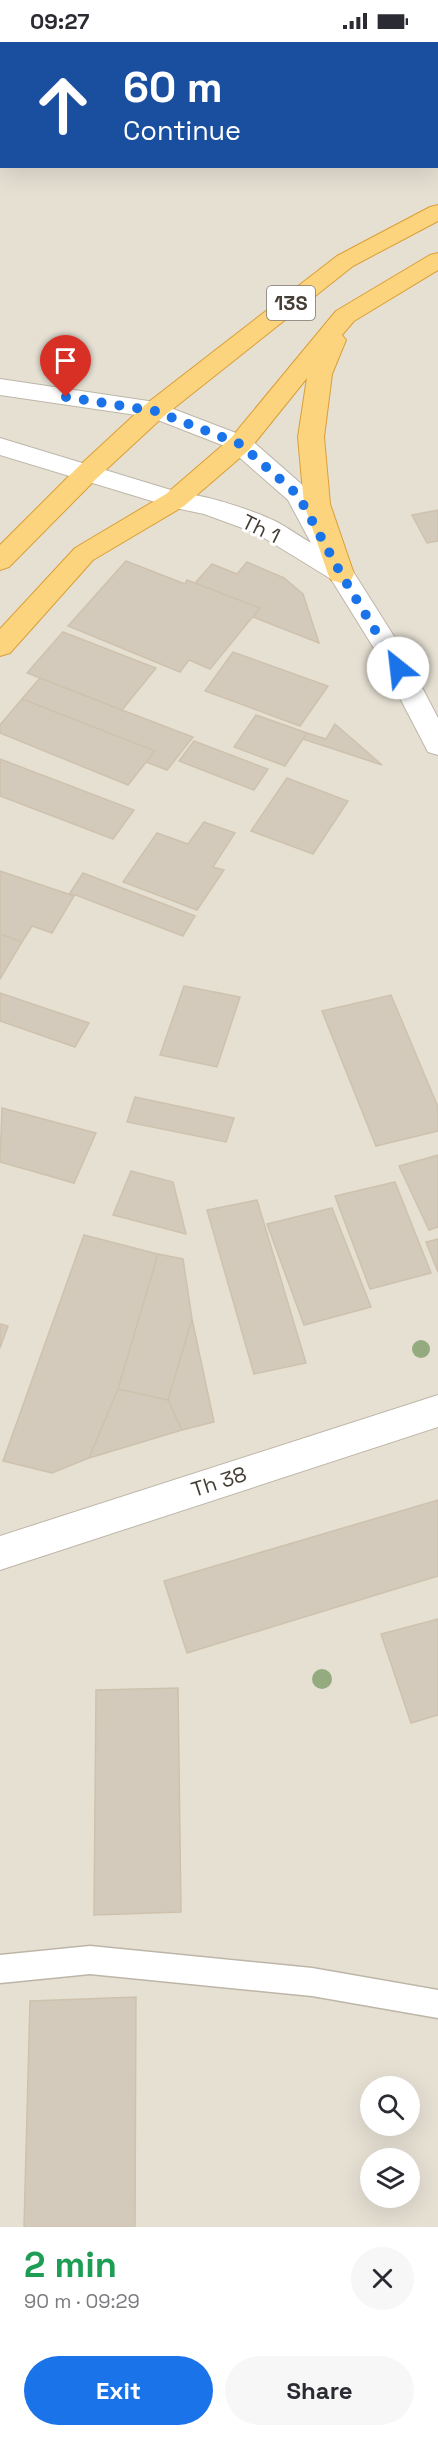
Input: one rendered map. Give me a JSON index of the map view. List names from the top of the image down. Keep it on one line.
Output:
{"streets":{"highway":["13S"],"street":["Th 1","Th 38"]},"crossings":[["13S","Th 1"]],"page":{"status":"09:27","turn":["60 m","Continue"],"heading":["2 min","90 m · 09:29"],"buttons":["Exit","Share"]}}
